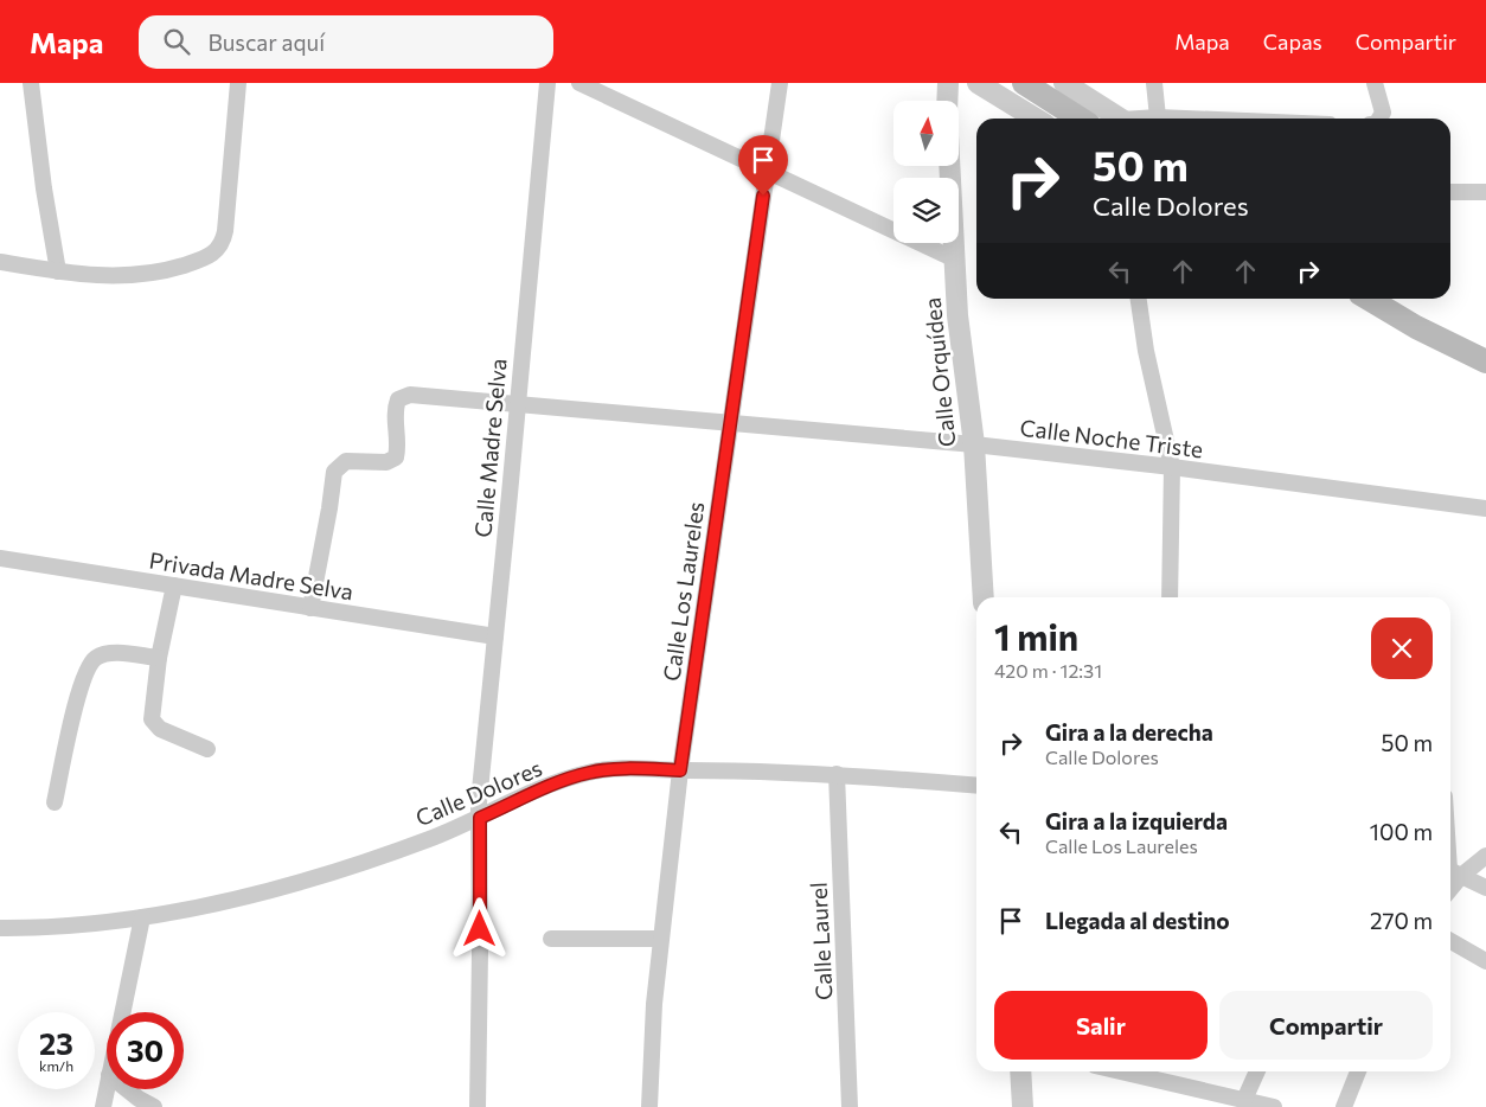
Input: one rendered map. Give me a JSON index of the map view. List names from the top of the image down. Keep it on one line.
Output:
{"streets":{"street":["Calle Orquídea","Calle Noche Triste","Calle Madre Selva","Privada Madre Selva","Calle Los Laureles","Calle Dolores","Calle Laurel"]},"crossings":[["Calle Orquídea","Calle Noche Triste"],["Calle Noche Triste","Calle Madre Selva"],["Calle Noche Triste","Privada Madre Selva"],["Calle Noche Triste","Calle Los Laureles"],["Calle Madre Selva","Privada Madre Selva"],["Calle Madre Selva","Calle Dolores"],["Calle Los Laureles","Calle Dolores"],["Calle Dolores","Calle Laurel"]],"north":"top","page":{"header":"Mapa","search":"Buscar aquí","nav":["Mapa","Capas","Compartir"],"turn":["50 m","Calle Dolores"],"heading":["1 min","420 m · 12:31"],"list":[{"name":"Gira a la derecha","note":"Calle Dolores","value":"50 m"},{"name":"Gira a la izquierda","note":"Calle Los Laureles","value":"100 m"},{"name":"Llegada al destino","value":"270 m"}],"buttons":["Salir","Compartir"],"speed":"23 km/h","limit":"30"}}
